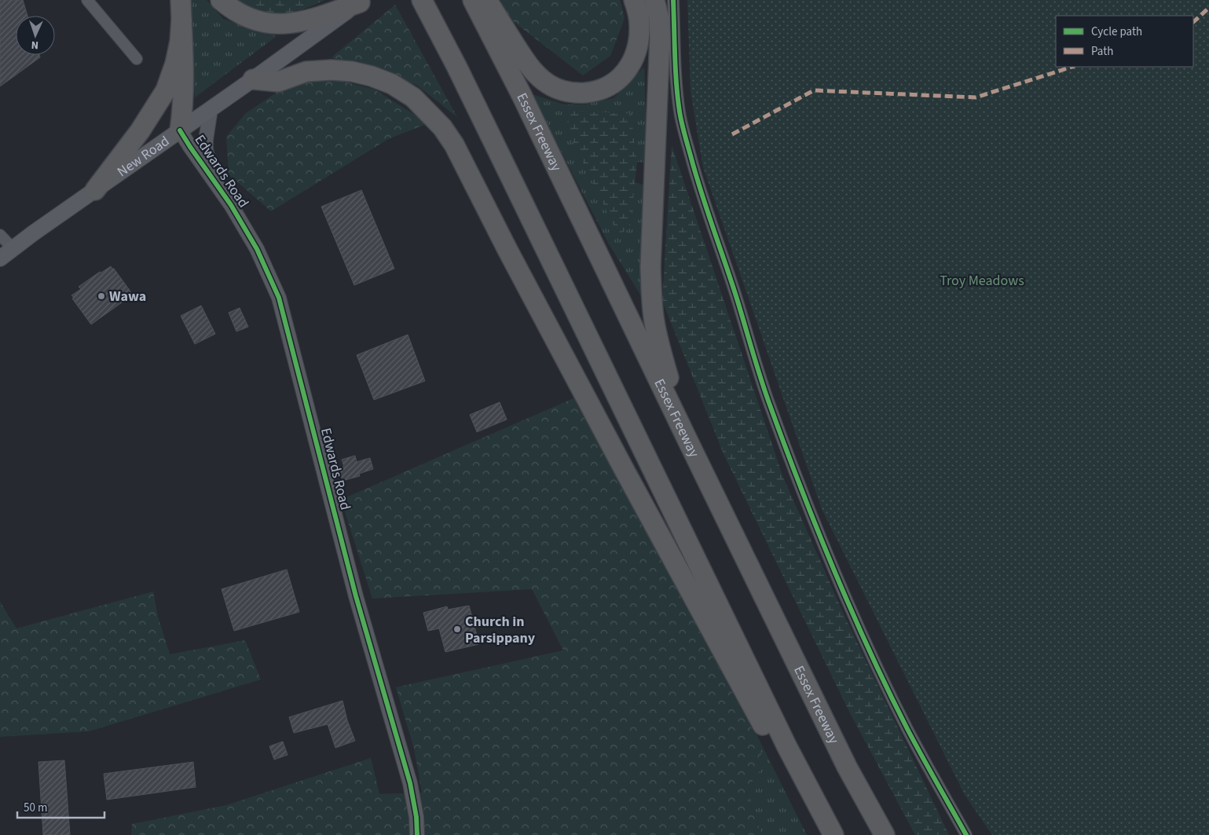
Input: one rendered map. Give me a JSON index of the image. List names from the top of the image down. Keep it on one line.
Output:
{"streets":{"highway":["Essex Freeway"],"main road":["New Road"],"street":["Edwards Road"]},"crossings":[["New Road","Edwards Road"]],"parks":["Troy Meadows"],"places":["Wawa","Church in Parsippany"],"legend":["Cycle path","Path"],"scale_bar":"50 m","north":"bottom"}
